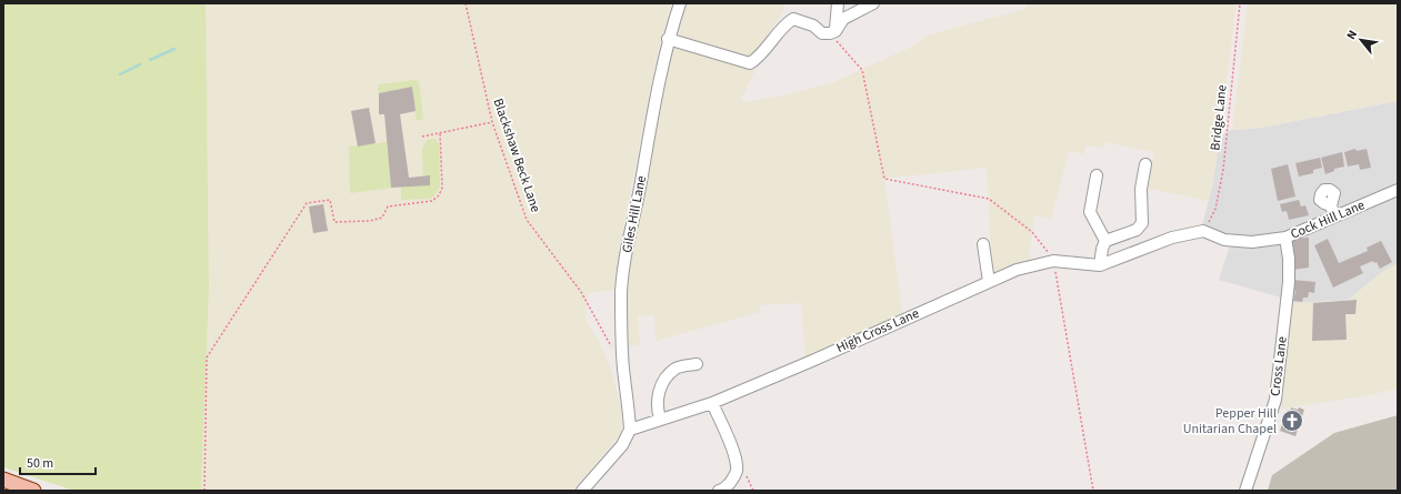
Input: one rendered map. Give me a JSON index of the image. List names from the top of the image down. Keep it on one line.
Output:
{"streets":{"street":["Giles Hill Lane","Cock Hill Lane","High Cross Lane","Cross Lane"],"path":["Bridge Lane","Blackshaw Beck Lane"]},"crossings":[["Bridge Lane","Cock Hill Lane"],["Bridge Lane","High Cross Lane"],["Blackshaw Beck Lane","Giles Hill Lane"],["Giles Hill Lane","High Cross Lane"],["Cock Hill Lane","High Cross Lane"],["Cock Hill Lane","Cross Lane"]],"places":{"church":["Pepper Hill Unitarian Chapel"]},"scale_bar":"50 m","north":"top left"}
